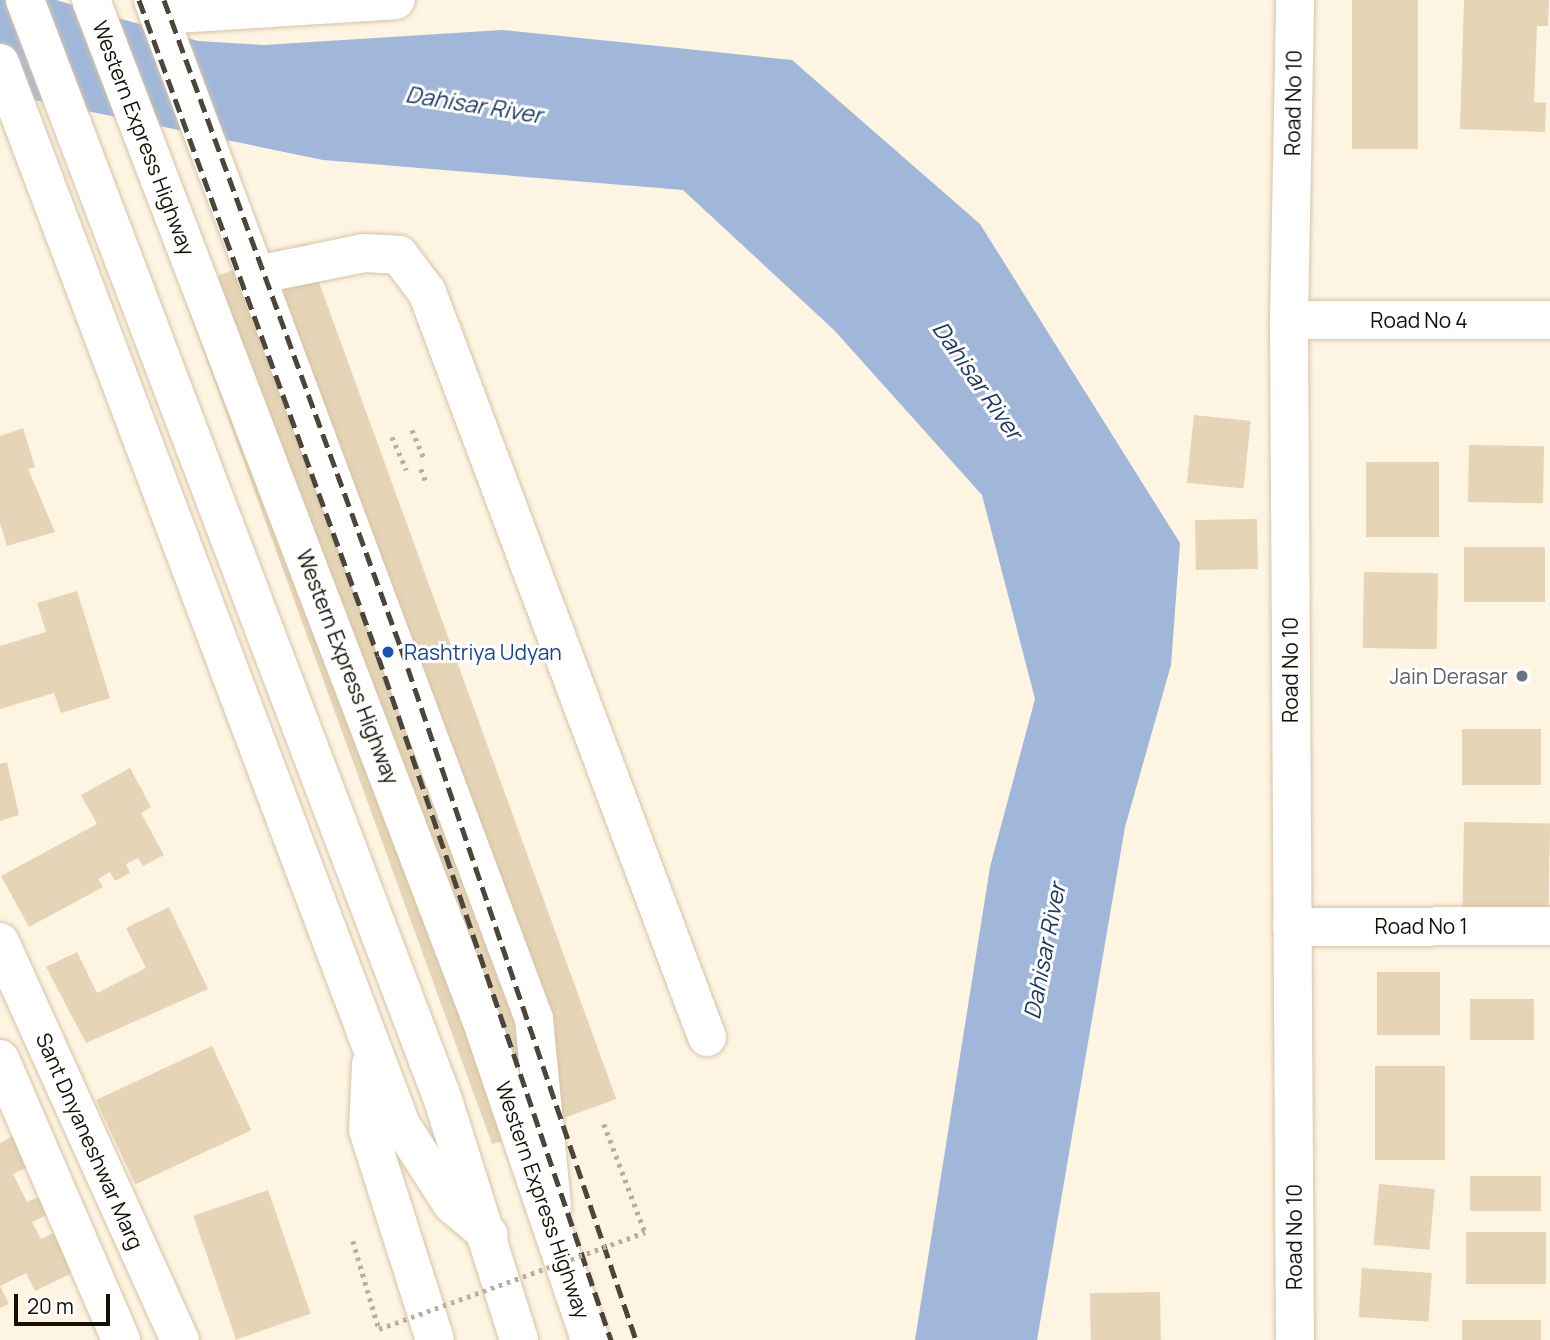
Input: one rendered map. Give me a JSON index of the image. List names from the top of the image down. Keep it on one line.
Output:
{"streets":{"main road":["Road No 10","Western Express Highway","Road No 4","Road No 1","Sant Dnyaneshwar Marg"]},"crossings":[["Road No 10","Road No 4"],["Road No 10","Road No 1"]],"water":["Dahisar River"],"places":["Rashtriya Udyan","Jain Derasar"],"scale_bar":"20 m"}
